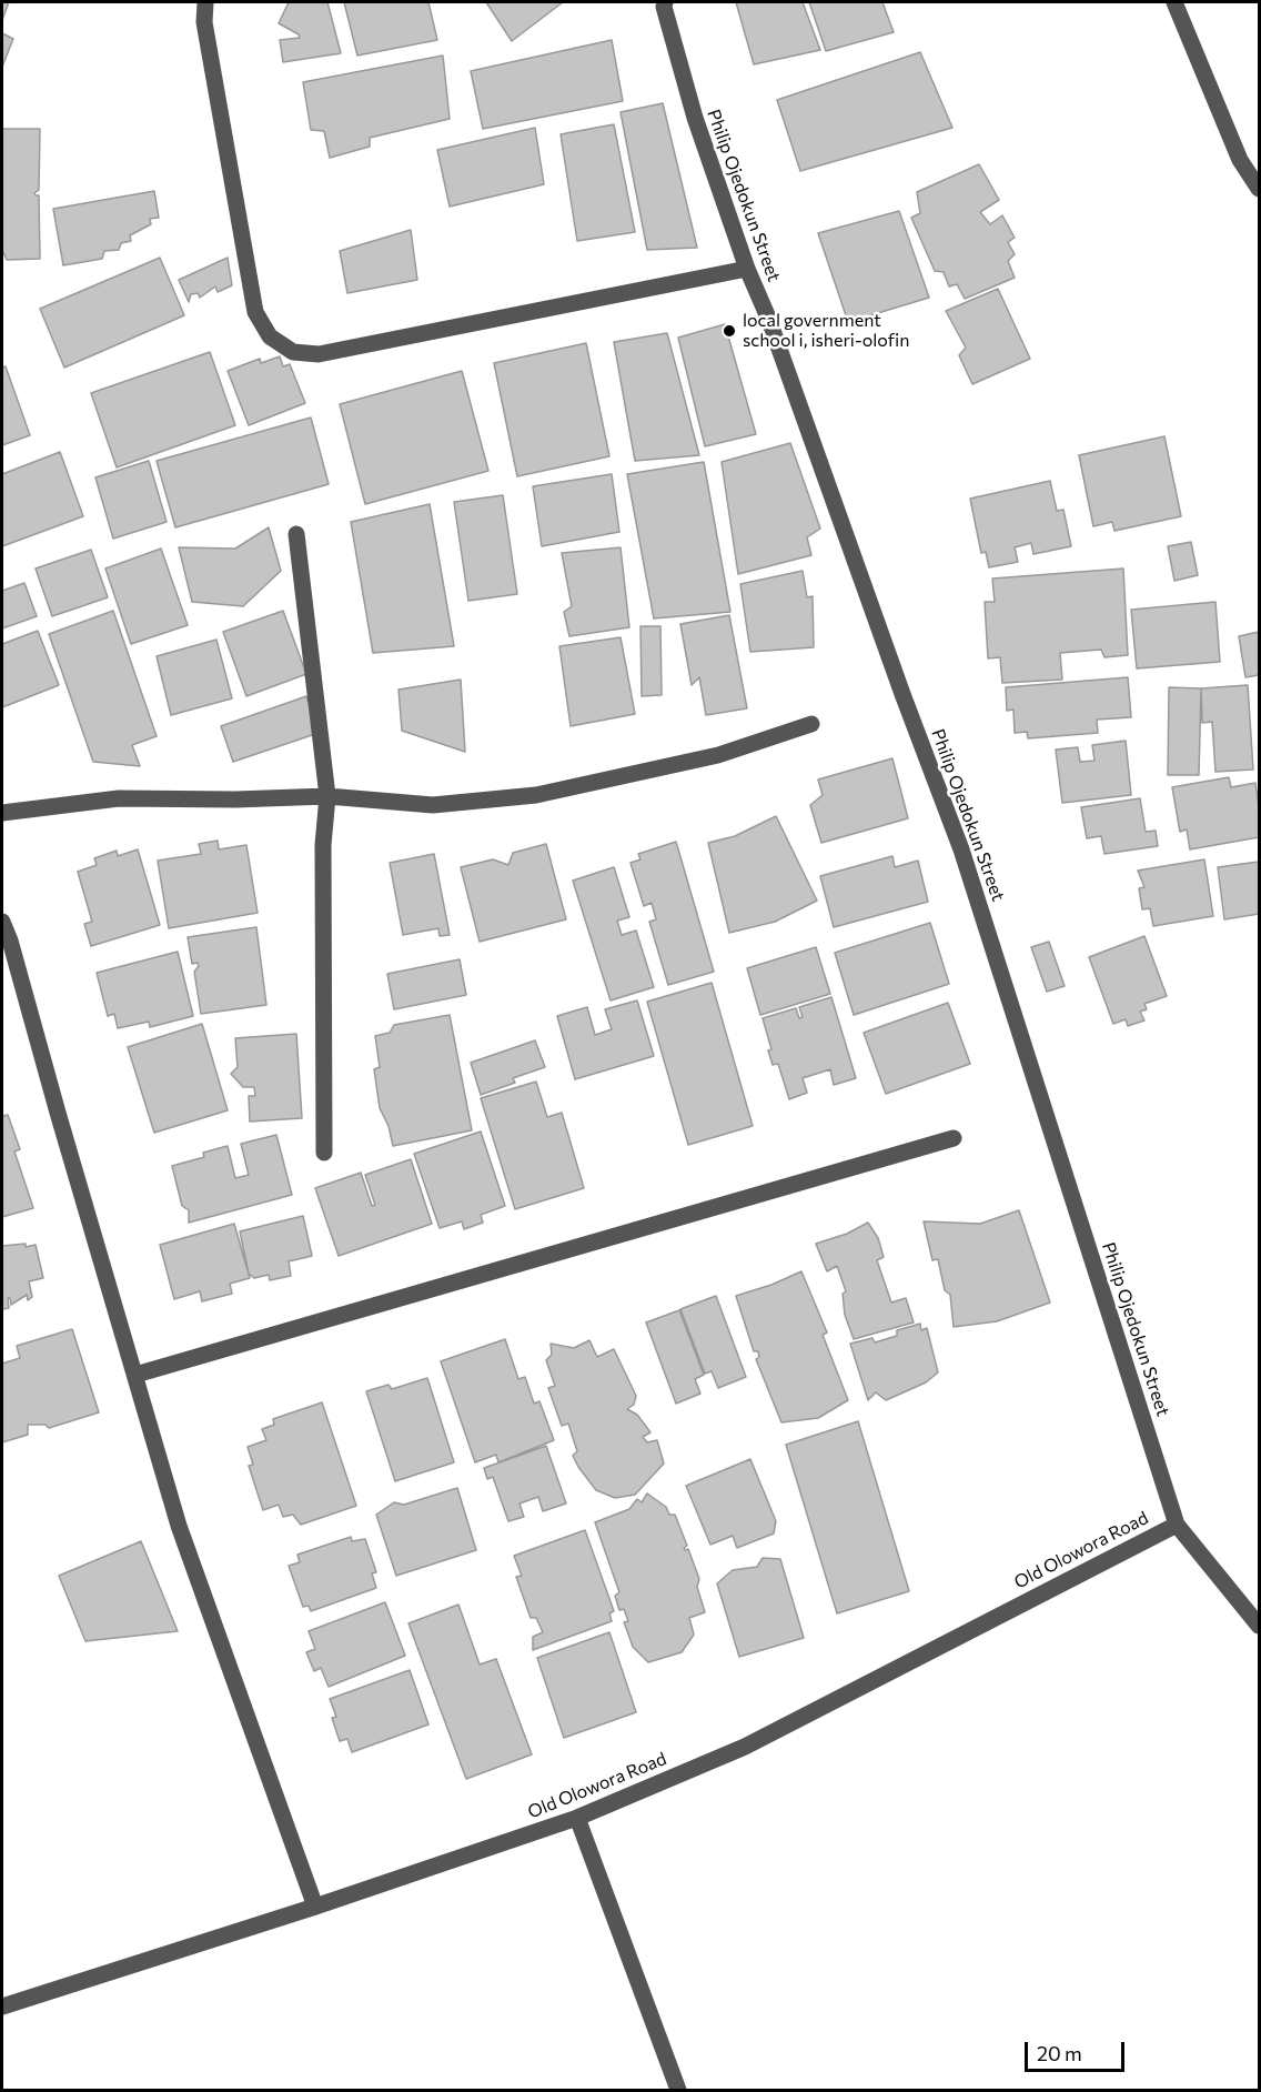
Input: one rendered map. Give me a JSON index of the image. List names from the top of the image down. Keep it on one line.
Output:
{"streets":{"street":["Philip Ojedokun Street","Old Olowora Road"]},"crossings":[["Philip Ojedokun Street","Old Olowora Road"]],"places":["local government school i, isheri-olofin"],"scale_bar":"20 m"}
